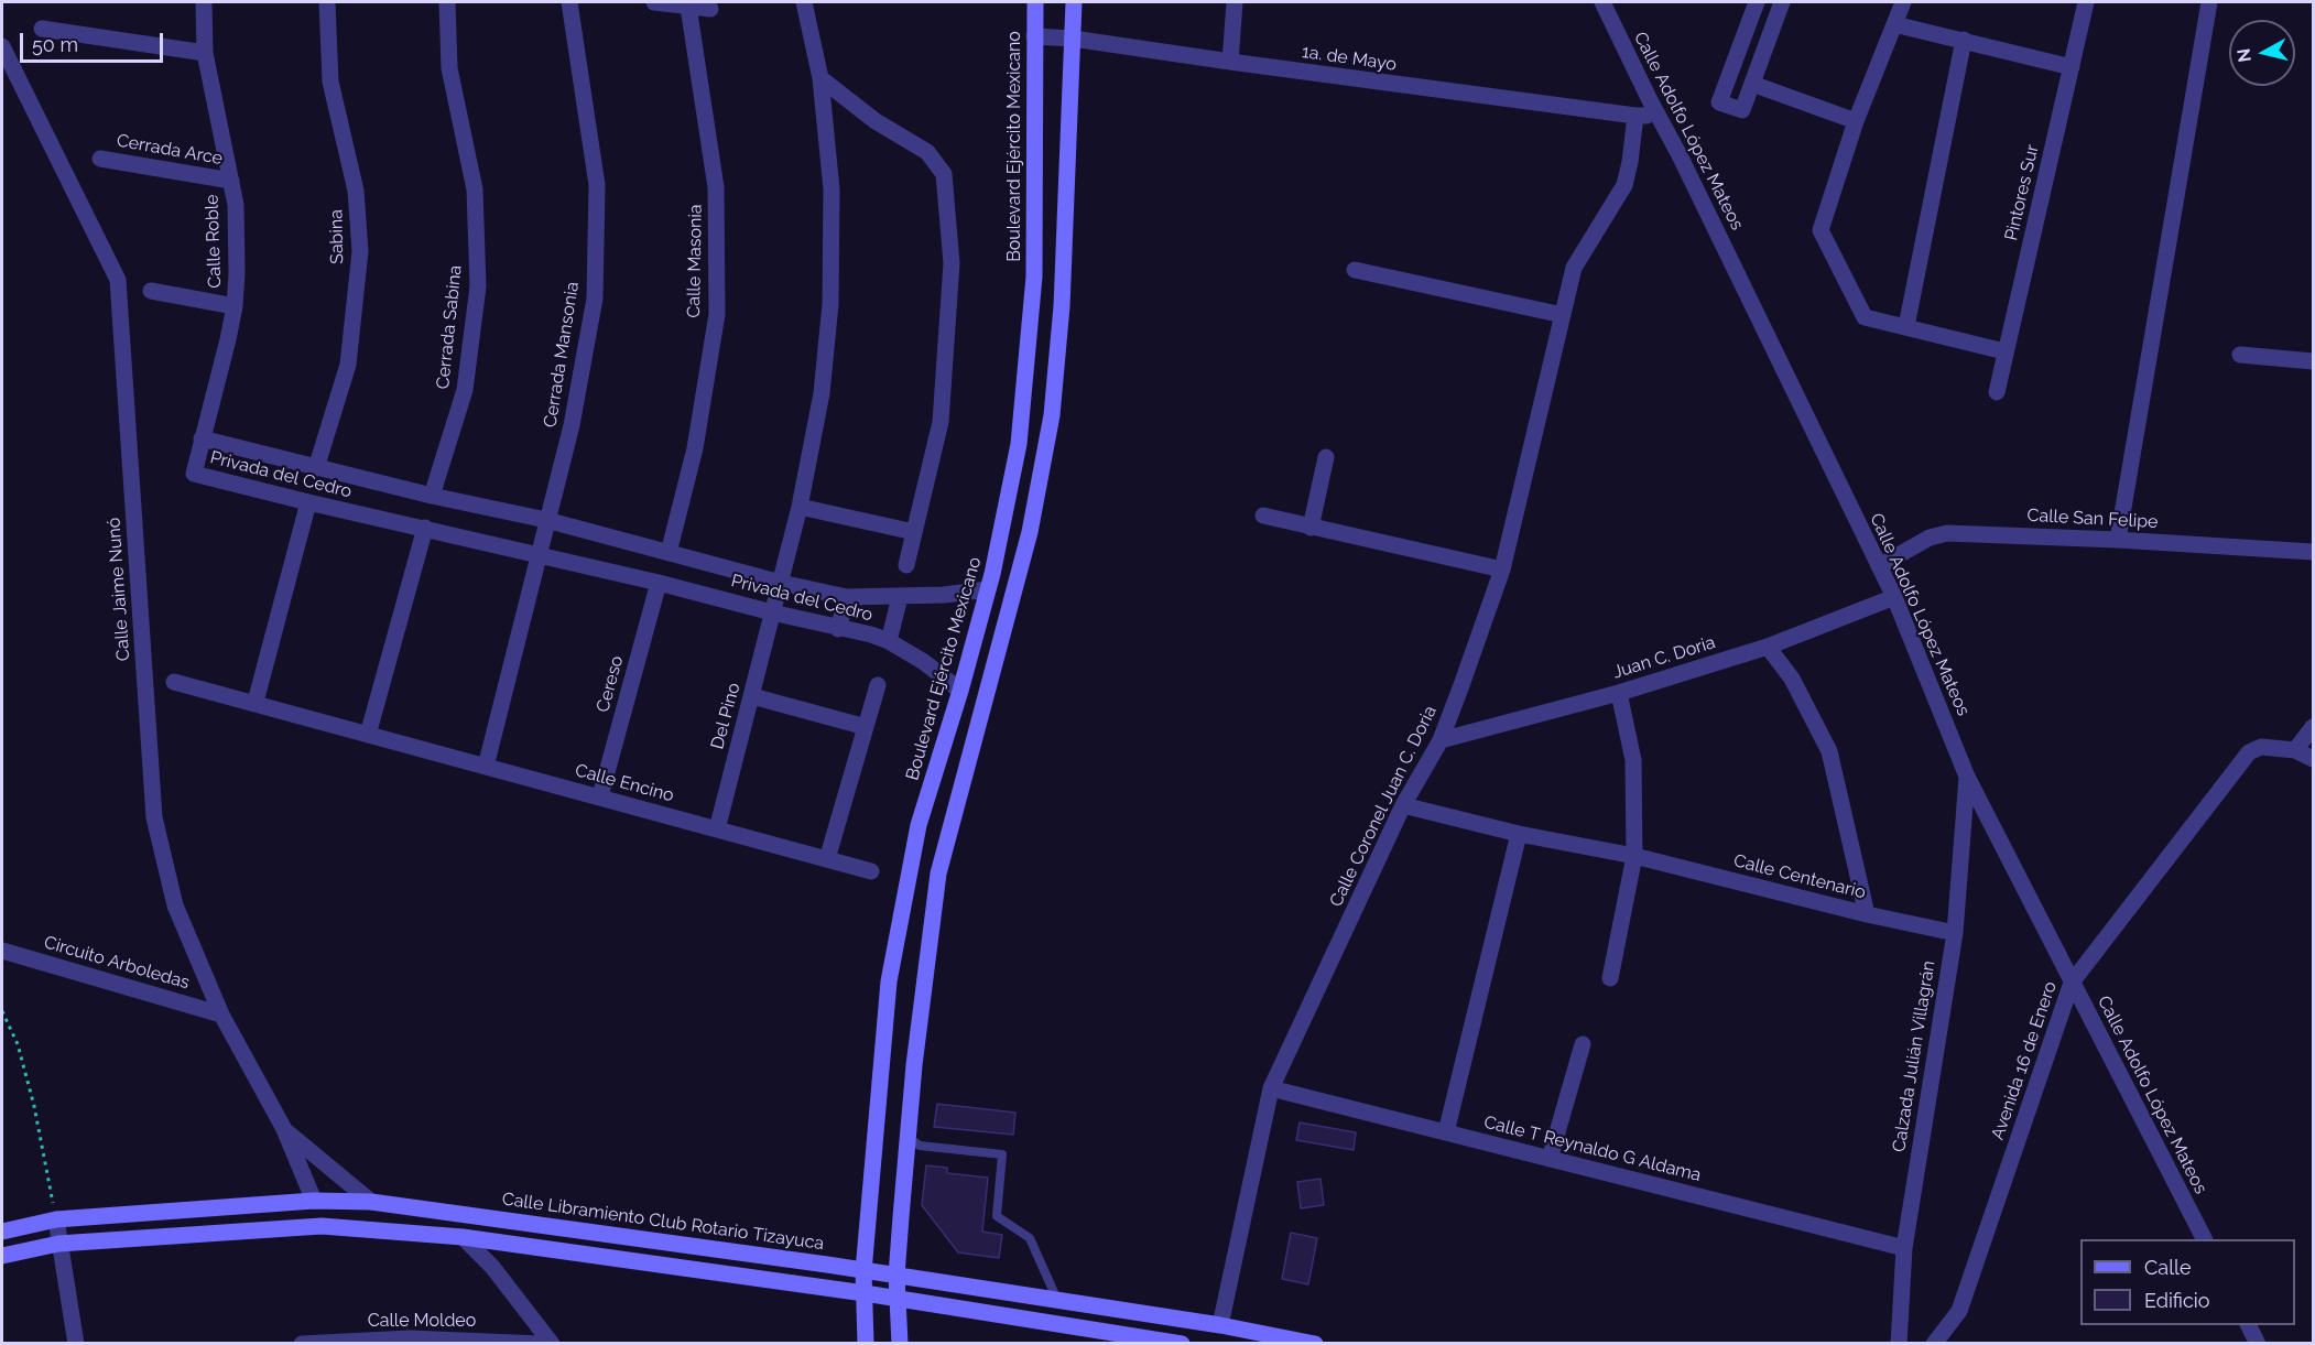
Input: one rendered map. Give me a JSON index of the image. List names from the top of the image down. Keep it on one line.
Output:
{"streets":{"main road":["Boulevard Ejército Mexicano","Calle Libramiento Club Rotario Tizayuca"],"street":["1a. de Mayo","Calle Adolfo López Mateos","Cerrada Arce","Pintores Sur","Sabina","Calle Roble","Calle Masonia","Cerrada Sabina","Cerrada Mansonia","Privada del Cedro","Calle San Felipe","Calle Jaime Nunó","Juan C. Doria","Cereso","Del Pino","Calle Encino","Calle Coronel Juan C. Doria","Calle Centenario","Circuito Arboledas","Calzada Julián Villagrán","Avenida 16 de Enero","Calle T Reynaldo G Aldama","Calle Moldeo"]},"crossings":[["1a. de Mayo","Calle Adolfo López Mateos"],["1a. de Mayo","Boulevard Ejército Mexicano"],["1a. de Mayo","Calle Coronel Juan C. Doria"],["Calle Adolfo López Mateos","Calle San Felipe"],["Calle Adolfo López Mateos","Juan C. Doria"],["Calle Adolfo López Mateos","Calzada Julián Villagrán"],["Calle Adolfo López Mateos","Avenida 16 de Enero"],["Boulevard Ejército Mexicano","Privada del Cedro"],["Boulevard Ejército Mexicano","Calle Libramiento Club Rotario Tizayuca"],["Cerrada Arce","Calle Roble"],["Sabina","Privada del Cedro"],["Calle Roble","Privada del Cedro"],["Calle Masonia","Privada del Cedro"],["Cerrada Sabina","Privada del Cedro"],["Cerrada Mansonia","Privada del Cedro"],["Privada del Cedro","Cereso"],["Privada del Cedro","Del Pino"],["Calle Jaime Nunó","Circuito Arboledas"],["Calle Jaime Nunó","Calle Libramiento Club Rotario Tizayuca"],["Juan C. Doria","Calle Coronel Juan C. Doria"],["Cereso","Calle Encino"],["Del Pino","Calle Encino"],["Calle Coronel Juan C. Doria","Calle Centenario"],["Calle Coronel Juan C. Doria","Calle T Reynaldo G Aldama"],["Calle Coronel Juan C. Doria","Calle Libramiento Club Rotario Tizayuca"],["Calle Centenario","Calzada Julián Villagrán"],["Calzada Julián Villagrán","Calle T Reynaldo G Aldama"]],"legend":["Calle","Edificio"],"scale_bar":"50 m","north":"left"}
